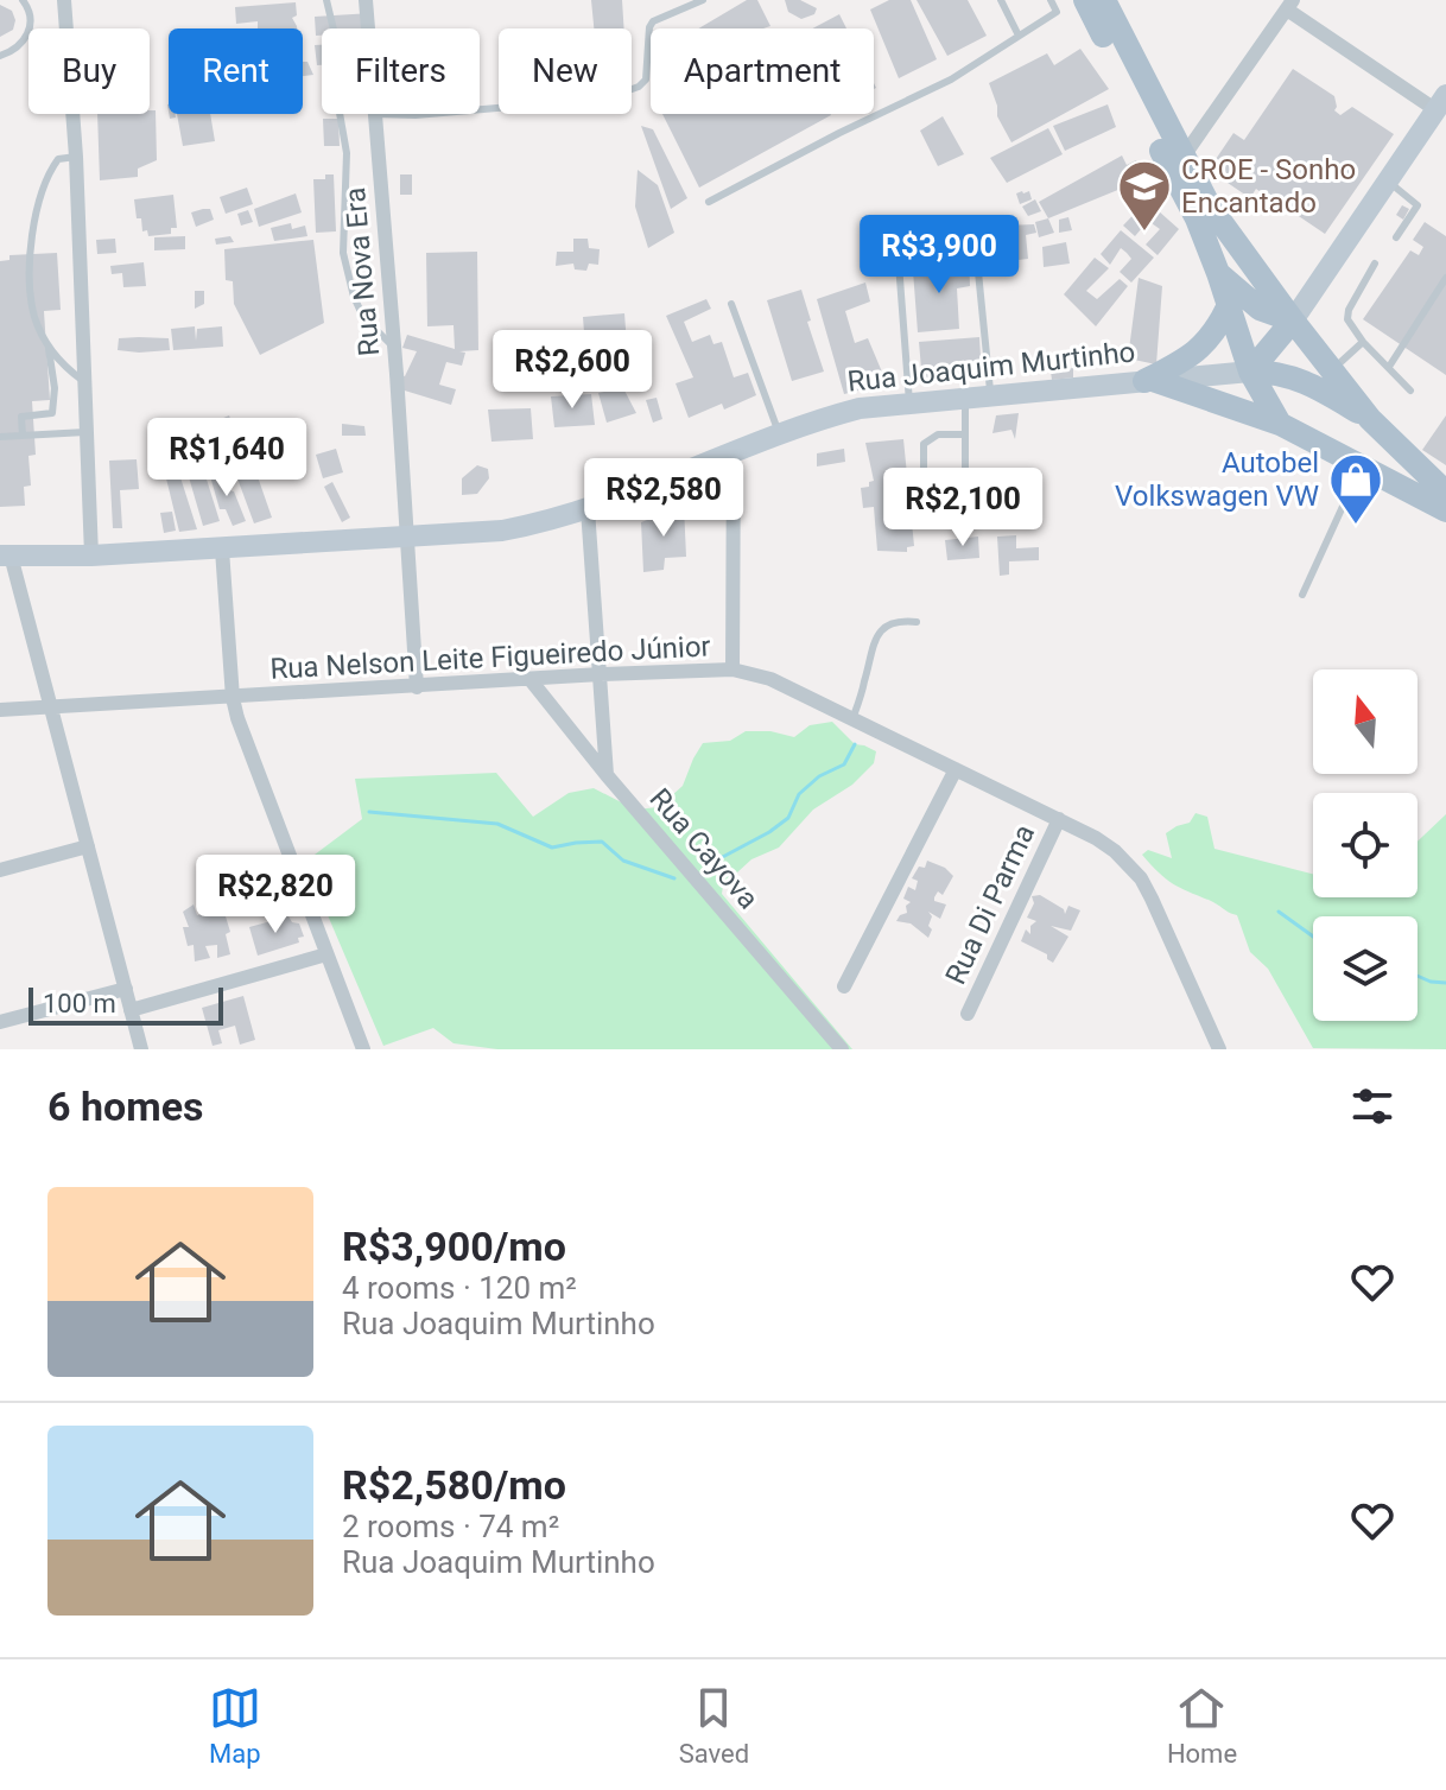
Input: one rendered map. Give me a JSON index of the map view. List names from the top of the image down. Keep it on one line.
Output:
{"streets":{"main road":["Rua Joaquim Murtinho"],"street":["Rua Nova Era","Rua Nelson Leite Figueiredo Júnior","Rua Cayova","Rua Di Parma"]},"crossings":[["Rua Nova Era","Rua Joaquim Murtinho"],["Rua Nova Era","Rua Nelson Leite Figueiredo Júnior"],["Rua Nelson Leite Figueiredo Júnior","Rua Cayova"],["Rua Nelson Leite Figueiredo Júnior","Rua Di Parma"]],"places":{"school or university":["CROE - Sonho Encantado"],"shop":["Autobel Volkswagen VW"]},"scale_bar":"100 m","north":"top","page":{"chip":["Buy","Rent","Filters","New","Apartment"],"price":["R$3,900","R$2,600","R$1,640","R$2,580","R$2,100","R$2,820"],"scale":"100 m","heading":"6 homes","list":[{"name":"R$3,900/mo","note":"4 rooms · 120 m² · Rua Joaquim Murtinho"},{"name":"R$2,580/mo","note":"2 rooms · 74 m² · Rua Joaquim Murtinho"}],"tabs":["Map","Saved","Home"]}}
